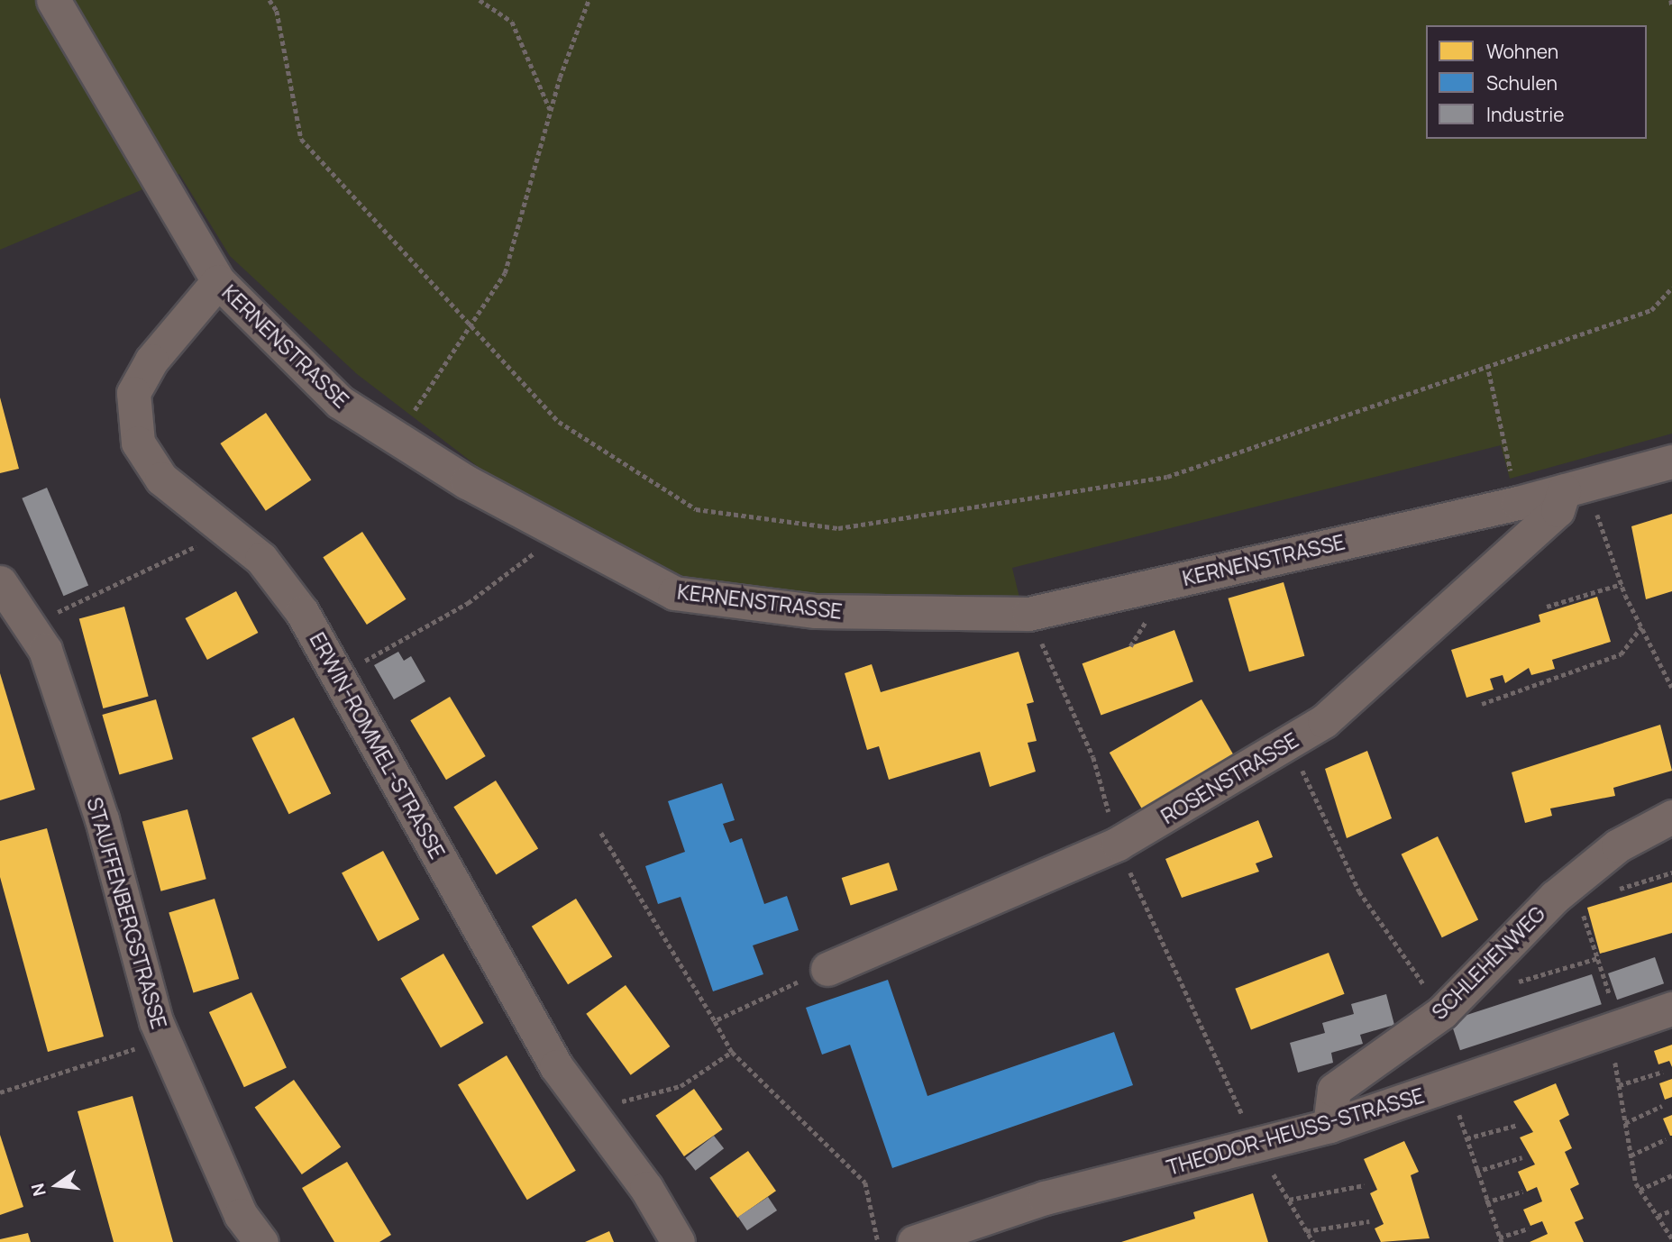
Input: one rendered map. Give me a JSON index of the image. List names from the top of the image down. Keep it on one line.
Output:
{"streets":{"street":["KERNENSTRASSE","ERWIN-ROMMEL-STRASSE","ROSENSTRASSE","STAUFFENBERGSTRASSE","SCHLEHENWEG","THEODOR-HEUSS-STRASSE"]},"crossings":[["KERNENSTRASSE","ERWIN-ROMMEL-STRASSE"],["KERNENSTRASSE","ROSENSTRASSE"],["SCHLEHENWEG","THEODOR-HEUSS-STRASSE"]],"legend":["Wohnen","Schulen","Industrie"],"north":"left"}
